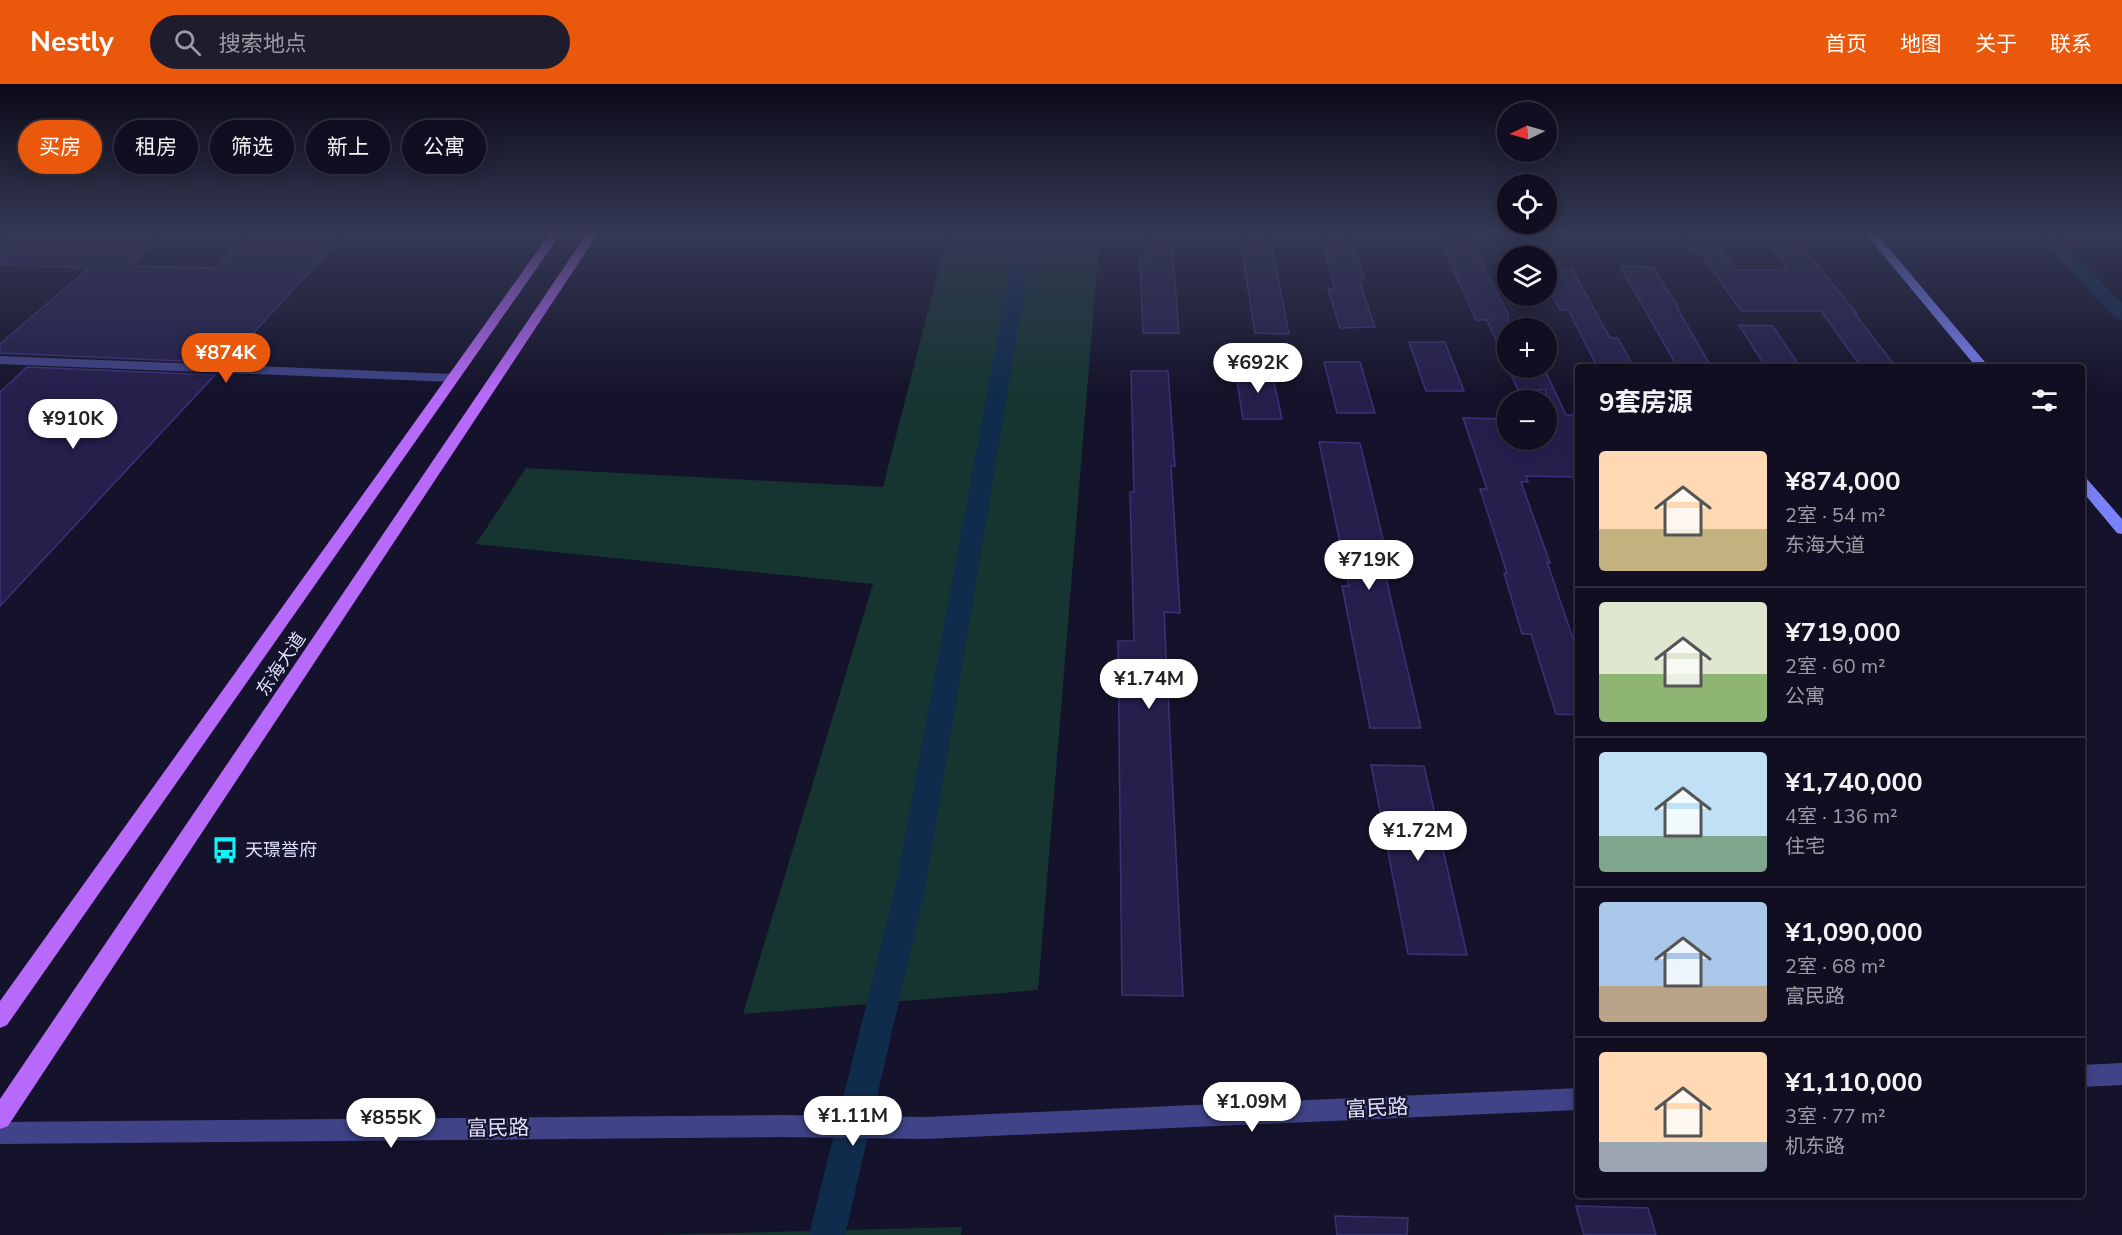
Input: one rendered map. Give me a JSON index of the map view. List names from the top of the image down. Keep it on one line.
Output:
{"streets":{"main road":["东海大道"],"street":["富民路"]},"places":{"bus stop":["天璟誉府"]},"north":"left","page":{"header":"Nestly","search":"搜索地点","nav":["首页","地图","关于","联系"],"map_buttons":["+","−"],"chip":["买房","租房","筛选","新上","公寓"],"price":["¥874K","¥692K","¥910K","¥719K","¥1.74M","¥1.72M","¥1.09M","¥1.11M","¥855K"],"heading":"9套房源","list":[{"name":"¥874,000","note":"2室 · 54 m² · 东海大道"},{"name":"¥719,000","note":"2室 · 60 m² · 公寓"},{"name":"¥1,740,000","note":"4室 · 136 m² · 住宅"},{"name":"¥1,090,000","note":"2室 · 68 m² · 富民路"},{"name":"¥1,110,000","note":"3室 · 77 m² · 机东路"}]}}
